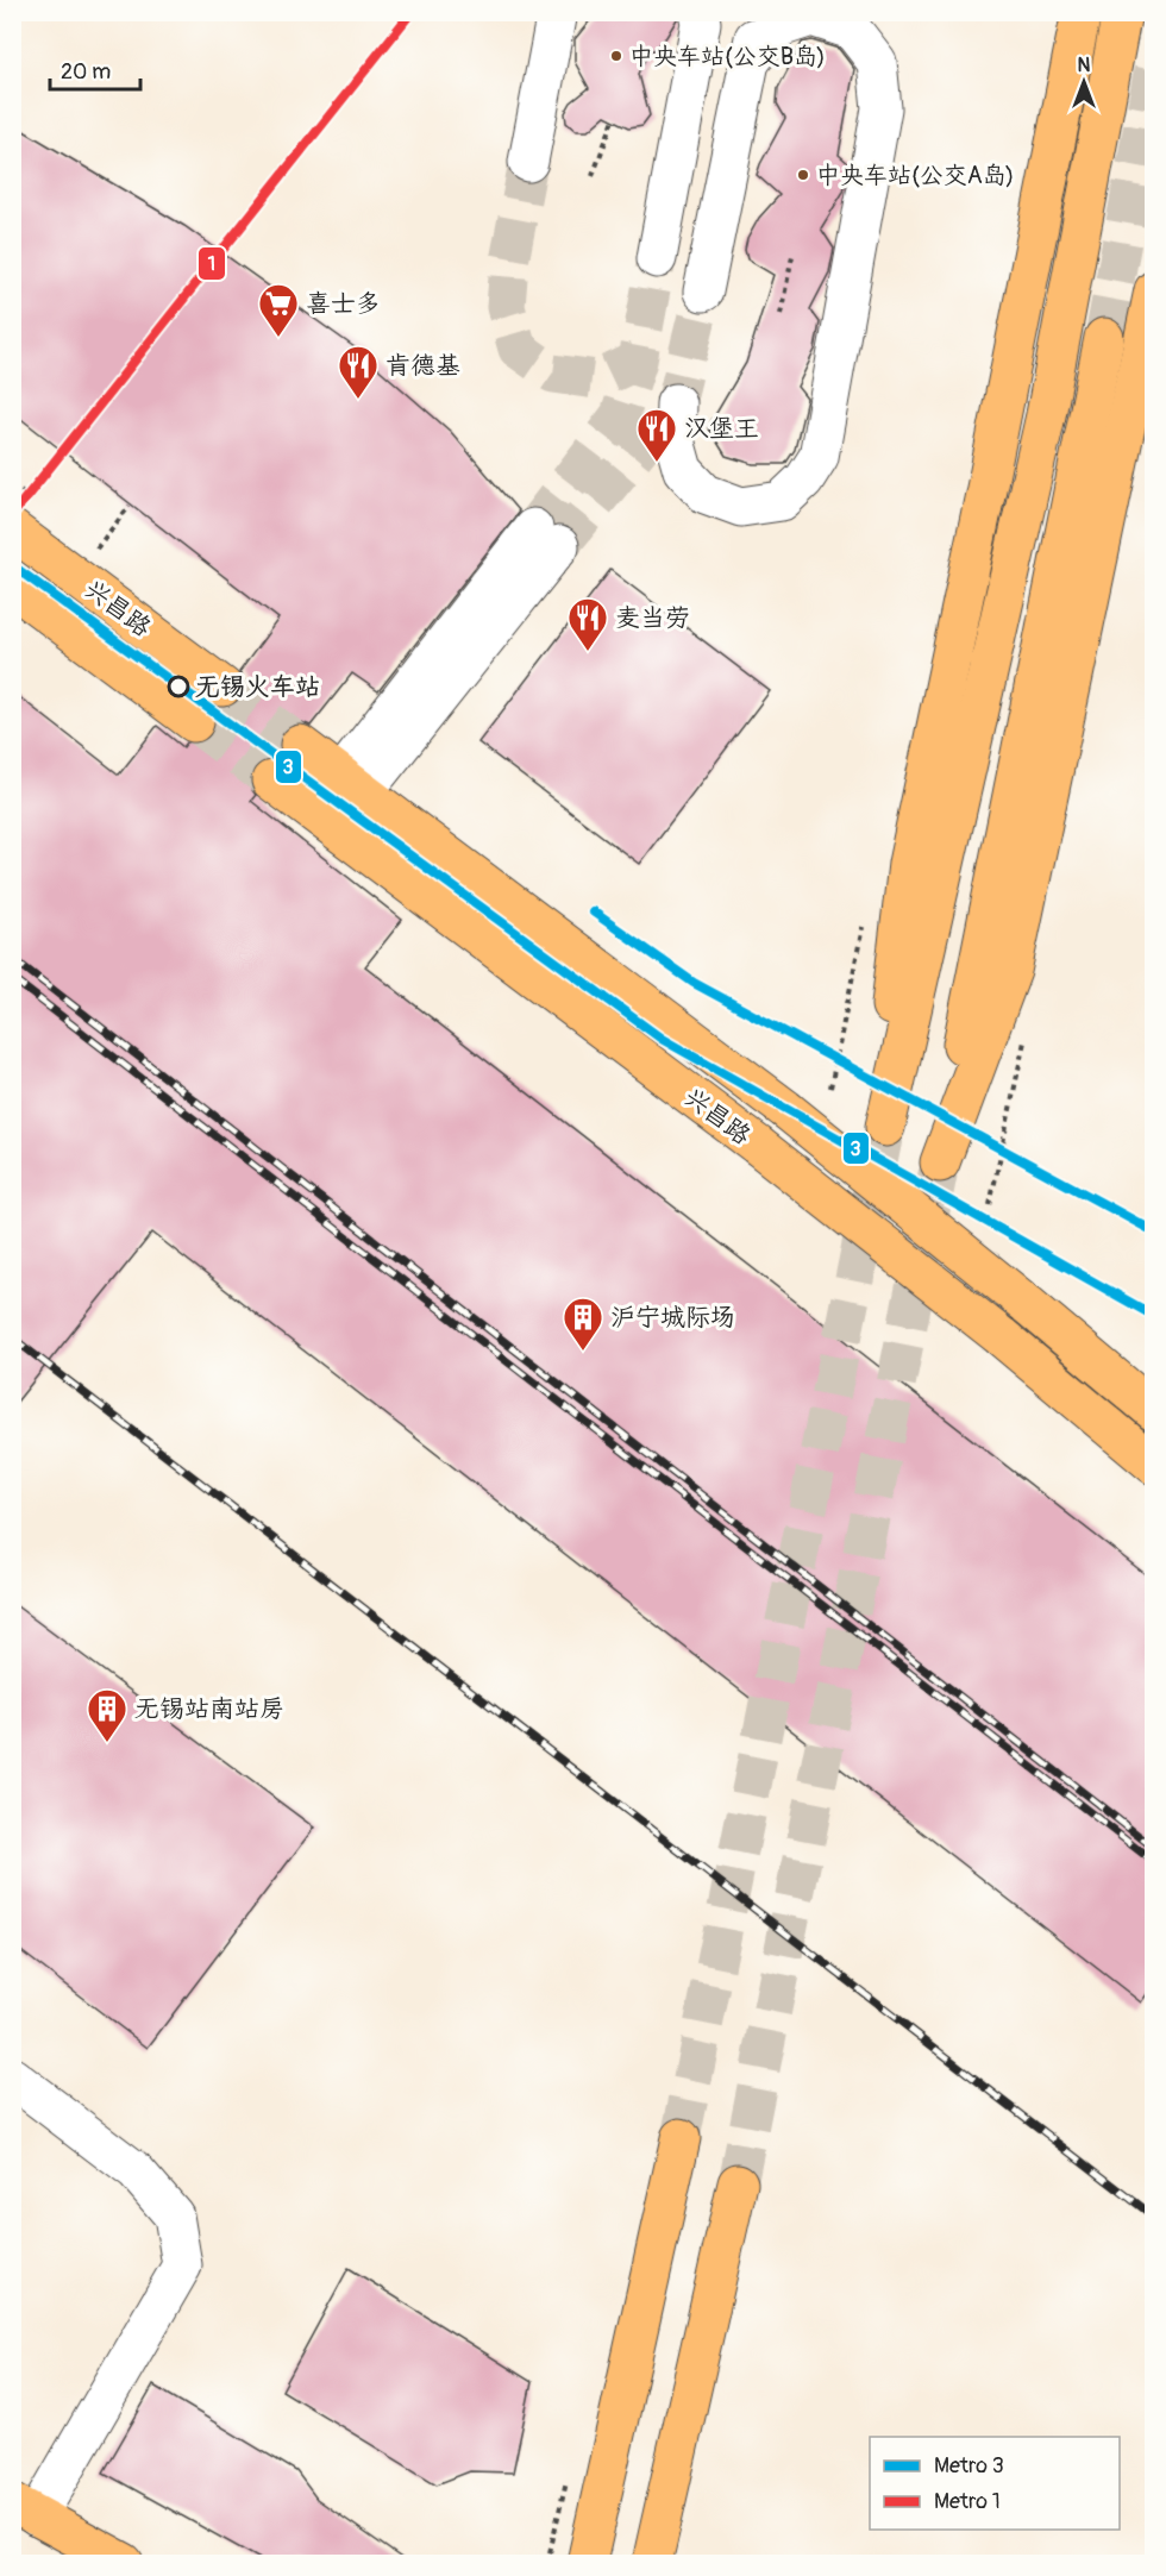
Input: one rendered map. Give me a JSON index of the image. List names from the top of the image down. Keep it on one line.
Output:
{"streets":{"main road":["兴昌路"]},"places":{"other":["中央车站(公交B岛)","中央车站(公交A岛)","无锡火车站"],"supermarket":["喜士多"],"restaurant":["肯德基","汉堡王","麦当劳"],"building":["沪宁城际场","无锡站南站房"]},"lines":["metro line 1","metro line 3"],"legend":["Metro 3","Metro 1"],"scale_bar":"20 m","north":"top"}
